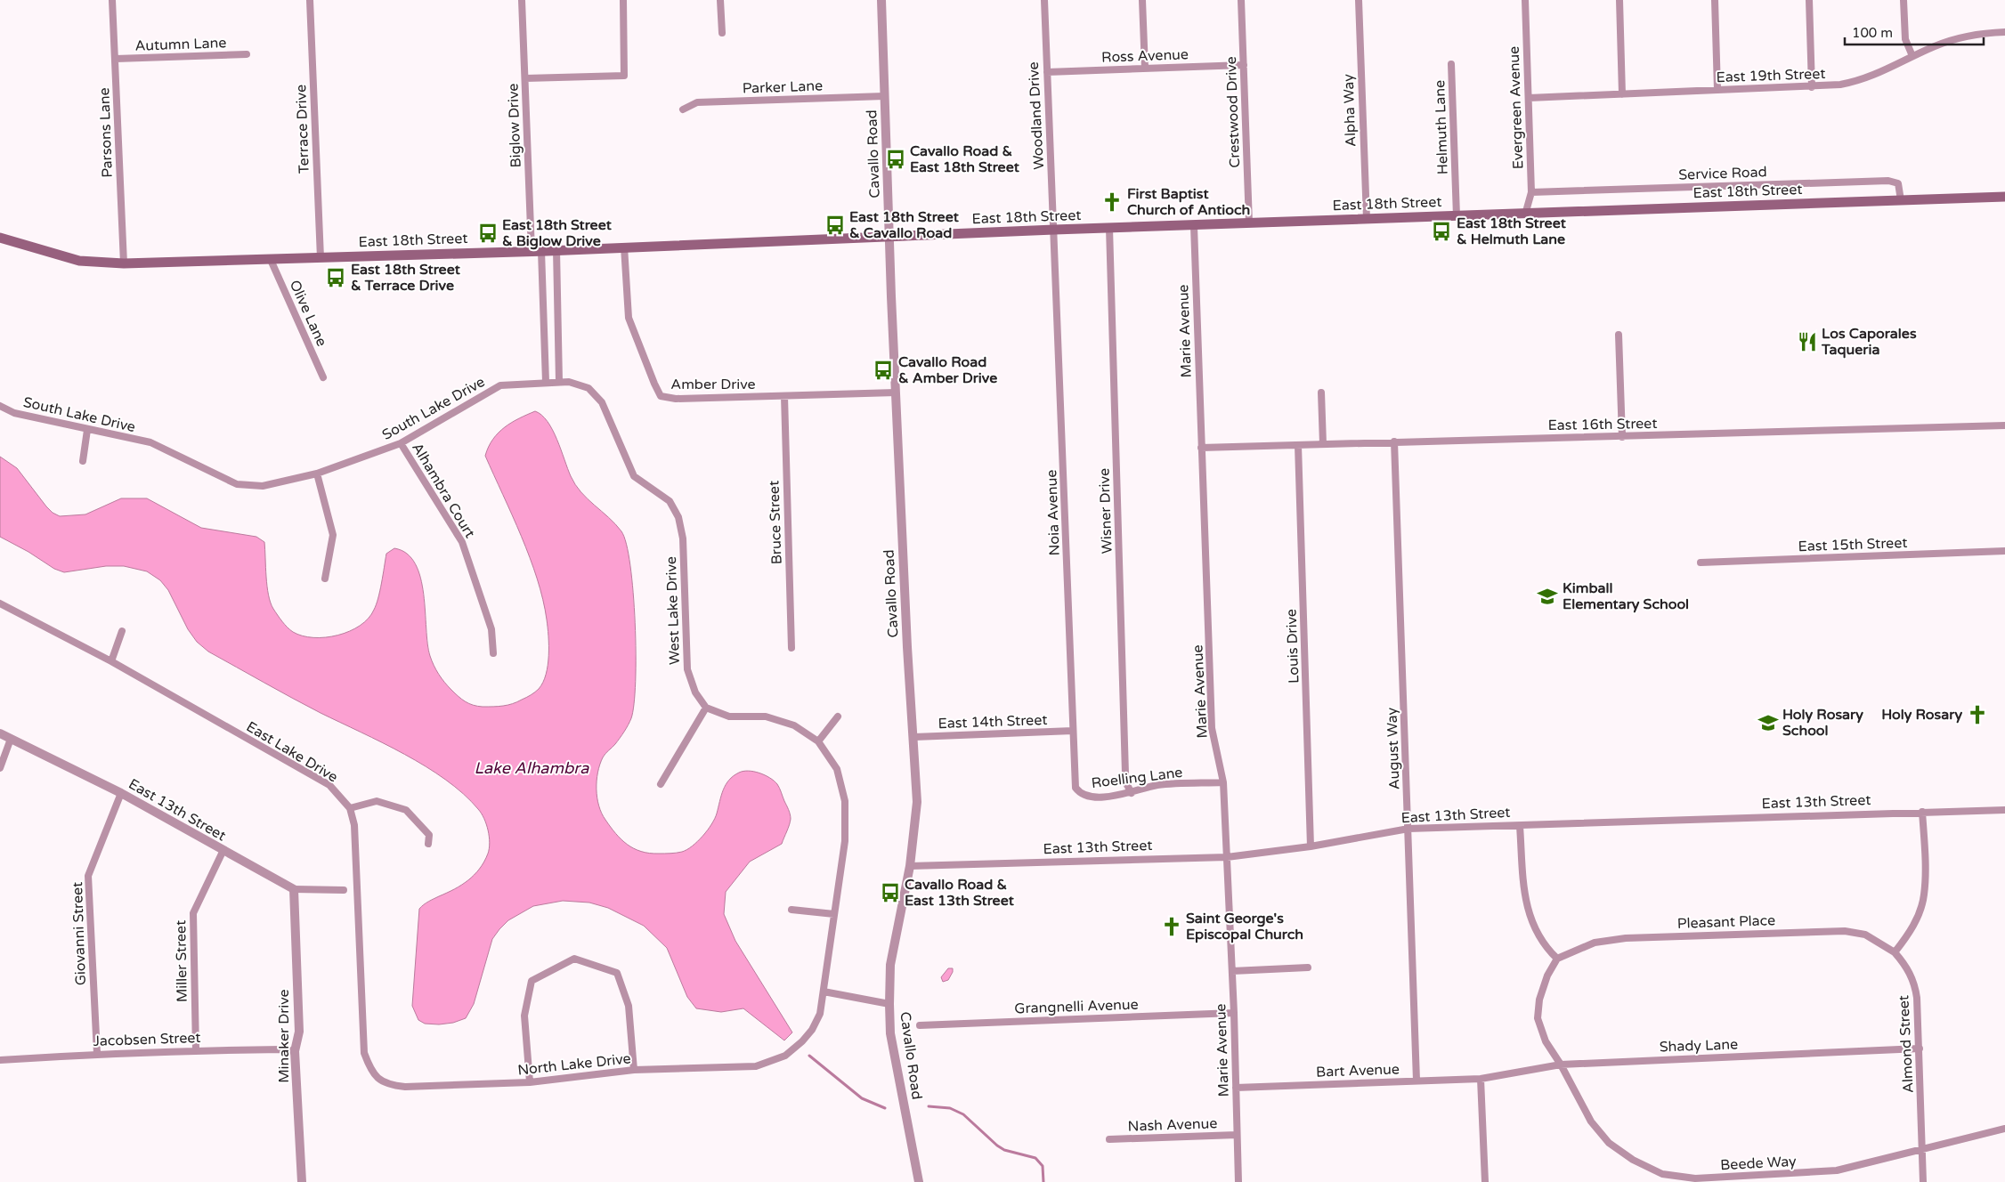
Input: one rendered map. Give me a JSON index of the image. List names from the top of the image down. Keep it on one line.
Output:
{"streets":{"main road":["East 18th Street"],"street":["Autumn Lane","Ross Avenue","East 19th Street","Parker Lane","Evergreen Avenue","Alpha Way","Crestwood Drive","Woodland Drive","Biglow Drive","Helmuth Lane","Terrace Drive","Parsons Lane","Cavallo Road","Service Road","Olive Lane","Marie Avenue","Amber Drive","South Lake Drive","East 16th Street","Alhambra Court","Wisner Drive","Noia Avenue","Bruce Street","East 15th Street","West Lake Drive","Louis Drive","East 14th Street","August Way","East Lake Drive","Roelling Lane","East 13th Street","Pleasant Place","Giovanni Street","Miller Street","Grangnelli Avenue","Minaker Drive","Jacobsen Street","Almond Street","Shady Lane","North Lake Drive","Bart Avenue","Nash Avenue","Beede Way"]},"crossings":[["Autumn Lane","Parsons Lane"],["Ross Avenue","Crestwood Drive"],["Ross Avenue","Woodland Drive"],["East 19th Street","Evergreen Avenue"],["Parker Lane","Cavallo Road"],["Evergreen Avenue","Service Road"],["Evergreen Avenue","East 18th Street"],["Alpha Way","East 18th Street"],["Crestwood Drive","East 18th Street"],["Woodland Drive","East 18th Street"],["Woodland Drive","Noia Avenue"],["Biglow Drive","East 18th Street"],["Biglow Drive","South Lake Drive"],["Biglow Drive","West Lake Drive"],["Helmuth Lane","East 18th Street"],["Terrace Drive","East 18th Street"],["Parsons Lane","East 18th Street"],["Cavallo Road","East 18th Street"],["Cavallo Road","Amber Drive"],["Cavallo Road","East 14th Street"],["Cavallo Road","East 13th Street"],["Service Road","East 18th Street"],["East 18th Street","Olive Lane"],["East 18th Street","Marie Avenue"],["East 18th Street","Amber Drive"],["East 18th Street","Wisner Drive"],["East 18th Street","Noia Avenue"],["Marie Avenue","East 16th Street"],["Marie Avenue","Roelling Lane"],["Marie Avenue","East 13th Street"],["Marie Avenue","Grangnelli Avenue"],["Marie Avenue","Bart Avenue"],["Marie Avenue","Nash Avenue"],["Amber Drive","Bruce Street"],["South Lake Drive","Alhambra Court"],["South Lake Drive","West Lake Drive"],["East 16th Street","Louis Drive"],["East 16th Street","August Way"],["Wisner Drive","Roelling Lane"],["Noia Avenue","East 14th Street"],["Noia Avenue","Roelling Lane"],["Louis Drive","East 13th Street"],["August Way","East 13th Street"],["August Way","Bart Avenue"],["East Lake Drive","North Lake Drive"],["East 13th Street","Giovanni Street"],["East 13th Street","Miller Street"],["East 13th Street","Minaker Drive"],["Pleasant Place","Almond Street"],["Pleasant Place","Beede Way"],["Giovanni Street","Jacobsen Street"],["Miller Street","Jacobsen Street"],["Minaker Drive","Jacobsen Street"],["Almond Street","Shady Lane"],["Almond Street","Beede Way"],["Shady Lane","Bart Avenue"],["Shady Lane","Beede Way"]],"water":["Lake Alhambra"],"places":{"bus stop":["Cavallo Road & East 18th Street","East 18th Street & Cavallo Road","East 18th Street & Helmuth Lane","East 18th Street & Biglow Drive","East 18th Street & Terrace Drive","Cavallo Road & Amber Drive","Cavallo Road & East 13th Street"],"church":["First Baptist Church of Antioch","Holy Rosary","Saint George's Episcopal Church"],"restaurant":["Los Caporales Taqueria"],"school or university":["Kimball Elementary School","Holy Rosary School"]},"scale_bar":"100 m"}
